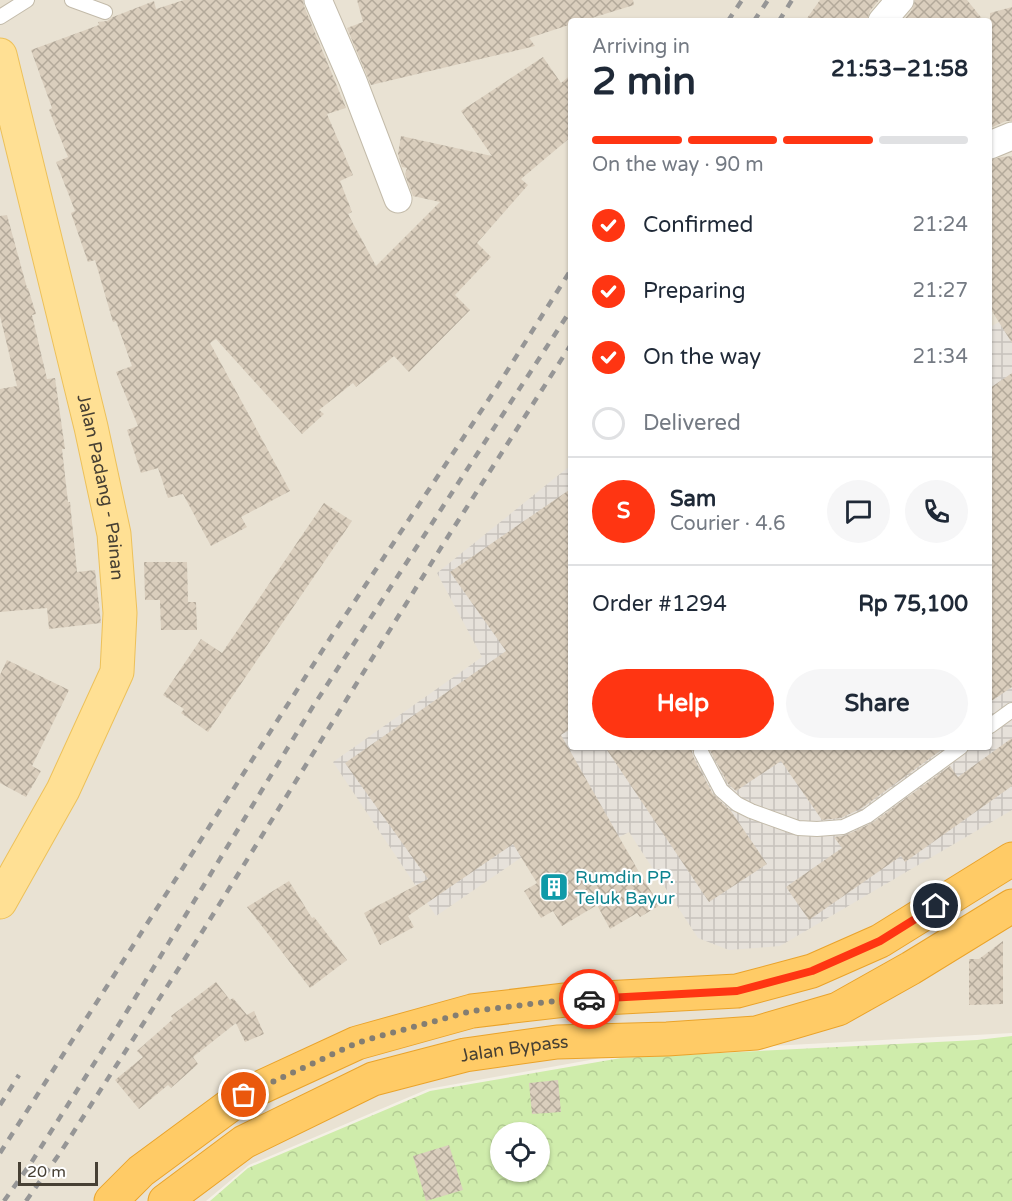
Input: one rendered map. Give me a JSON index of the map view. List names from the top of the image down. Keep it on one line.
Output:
{"streets":{"highway":["Jalan Bypass"],"main road":["Jalan Padang - Painan"]},"places":{"building":["Rumdin PP. Teluk Bayur"]},"scale_bar":"20 m","page":{"heading":["2 min","Arriving in","21:53–21:58"],"panel":["Sam","Courier · 4.6","Order #1294","Rp 75,100"],"bar":"On the way · 90 m","list":[["Confirmed","21:24"],["Preparing","21:27"],["On the way","21:34"],"Delivered"],"round":"S","buttons":["Help","Share"],"scale":"20 m"}}
